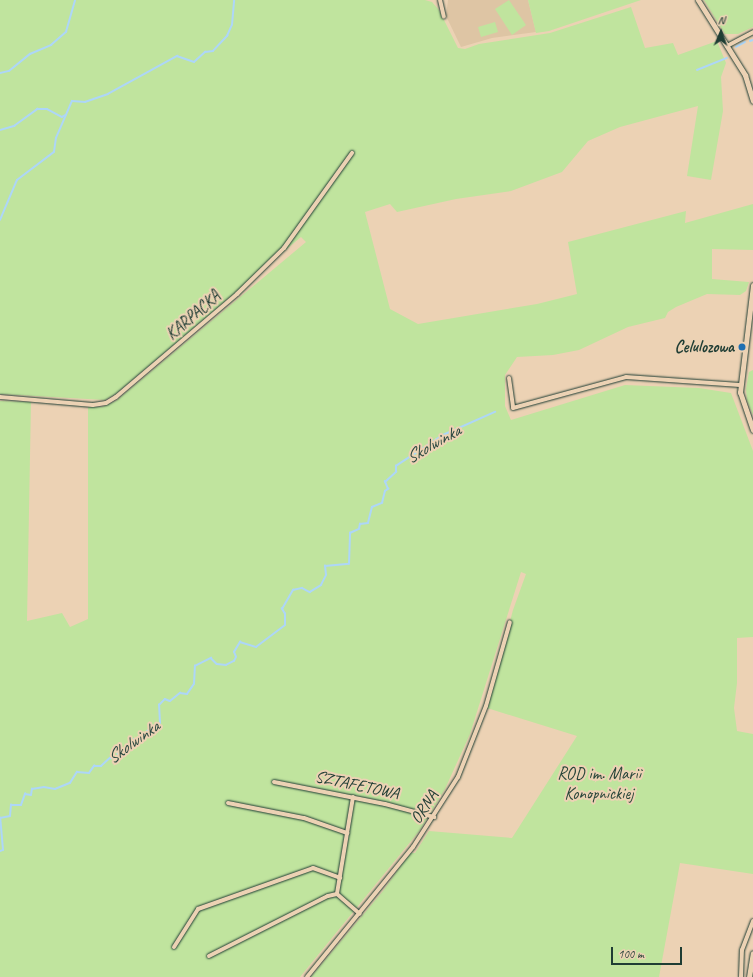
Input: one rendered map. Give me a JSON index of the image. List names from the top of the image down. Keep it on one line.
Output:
{"streets":{"street":["KARPACKA","SZTAFETOWA","ORNA"]},"crossings":[["SZTAFETOWA","ORNA"]],"water":["Skolwinka"],"parks":["ROD im. Marii Konopnickiej"],"places":["Celulozowa"],"scale_bar":"100 m","north":"top"}
